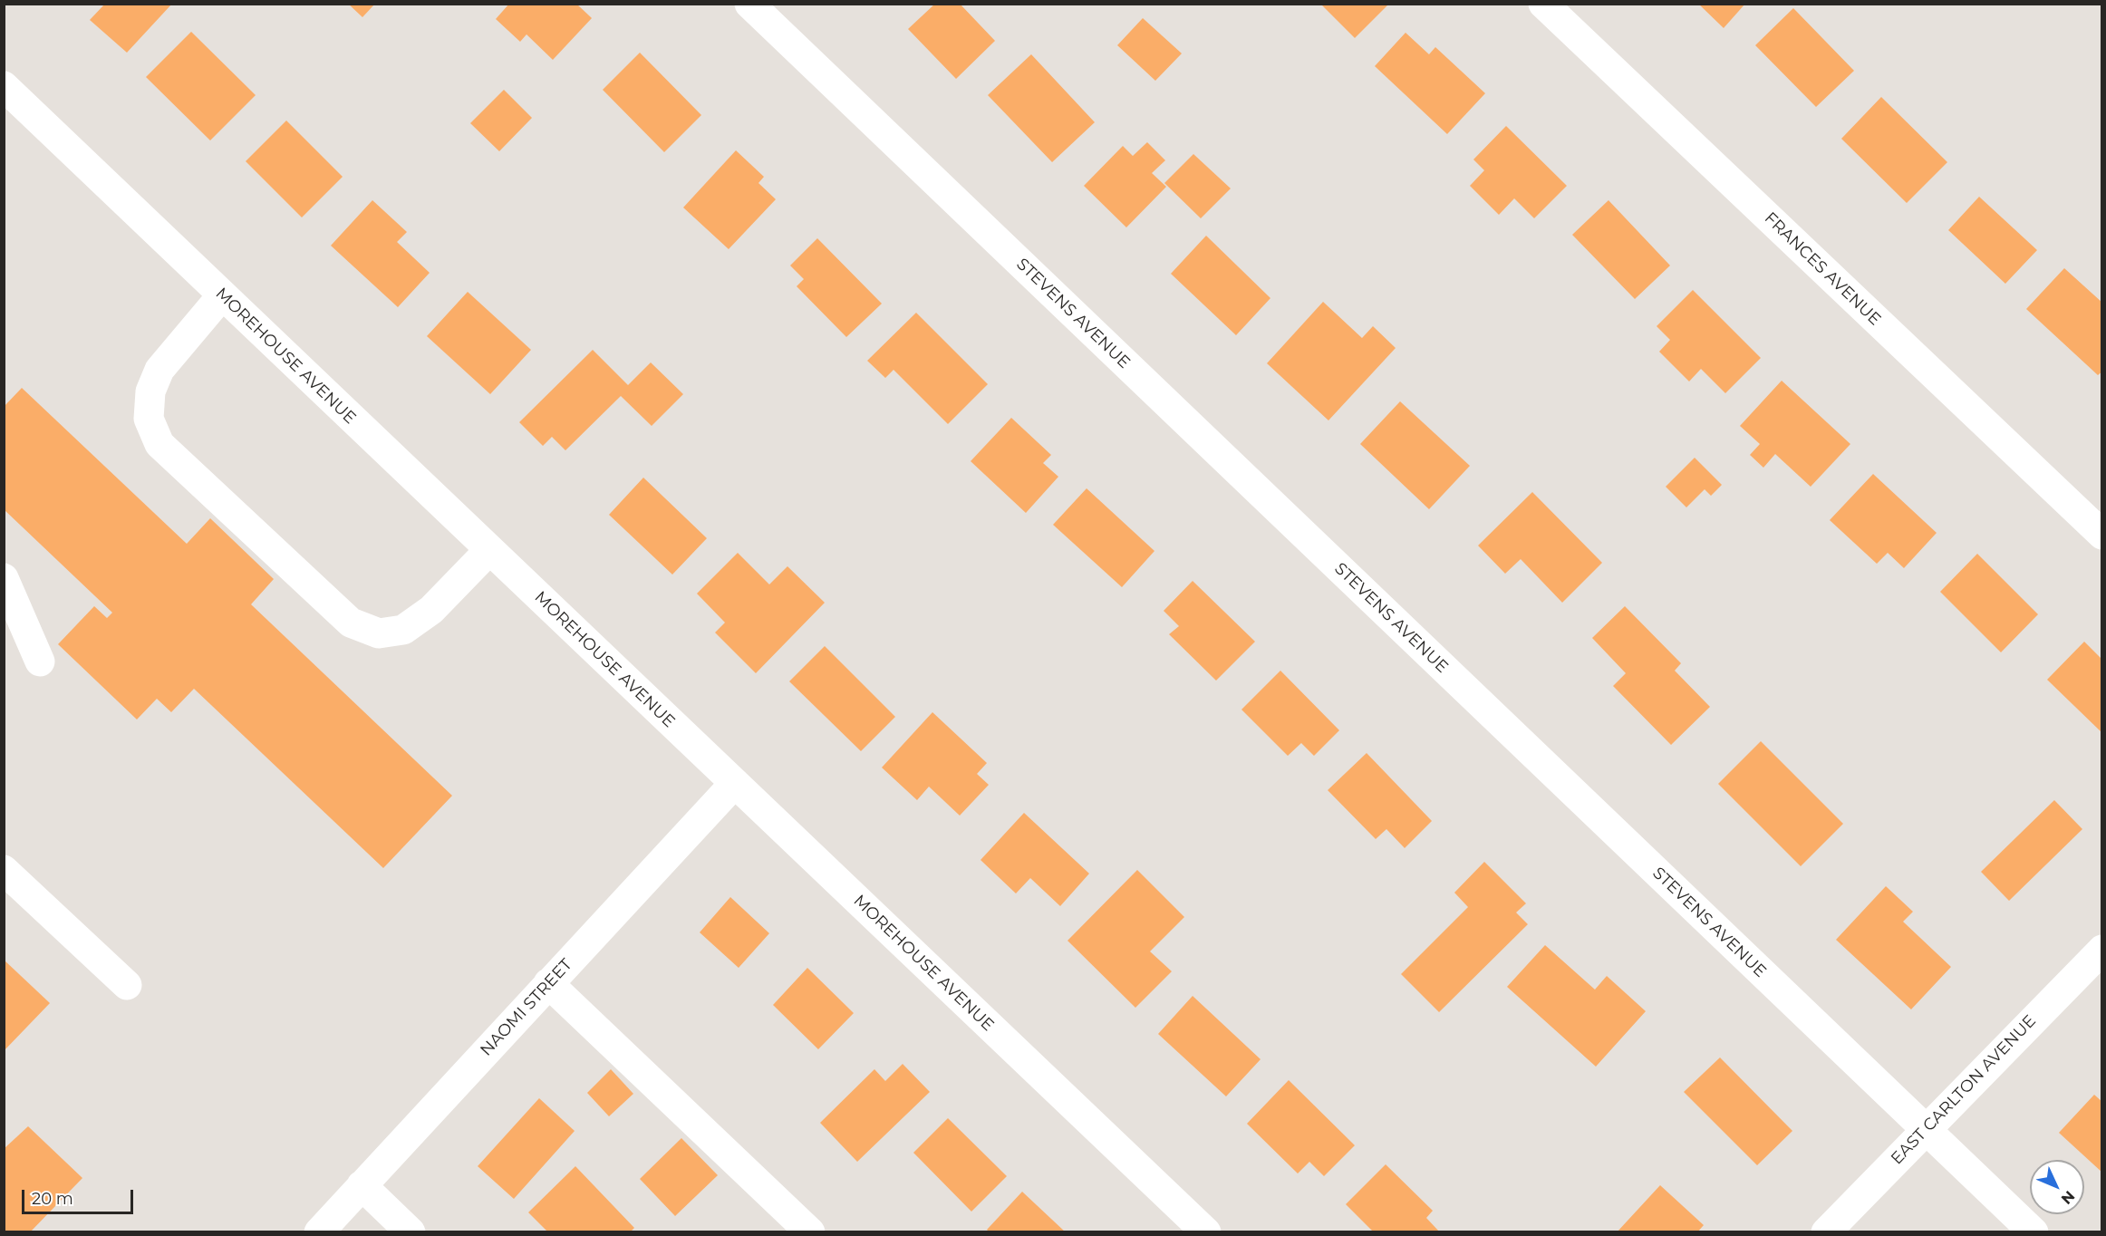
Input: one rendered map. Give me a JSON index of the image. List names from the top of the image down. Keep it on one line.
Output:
{"streets":{"street":["FRANCES AVENUE","STEVENS AVENUE","MOREHOUSE AVENUE","NAOMI STREET","EAST CARLTON AVENUE"]},"crossings":[["STEVENS AVENUE","EAST CARLTON AVENUE"],["MOREHOUSE AVENUE","NAOMI STREET"]],"scale_bar":"20 m","north":"bottom right"}
